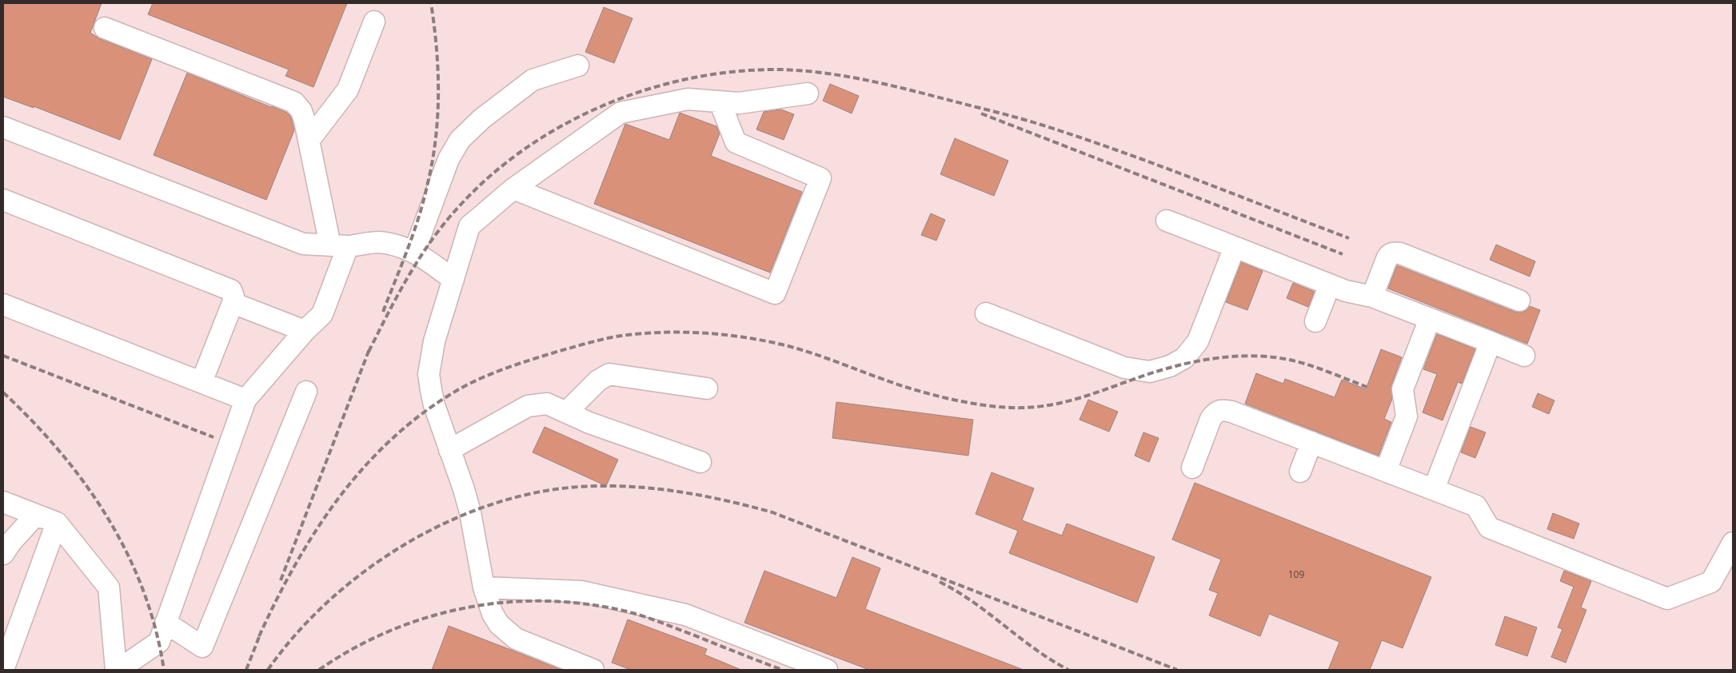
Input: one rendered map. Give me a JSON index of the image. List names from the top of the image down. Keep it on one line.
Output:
{"house_numbers":["109"]}
